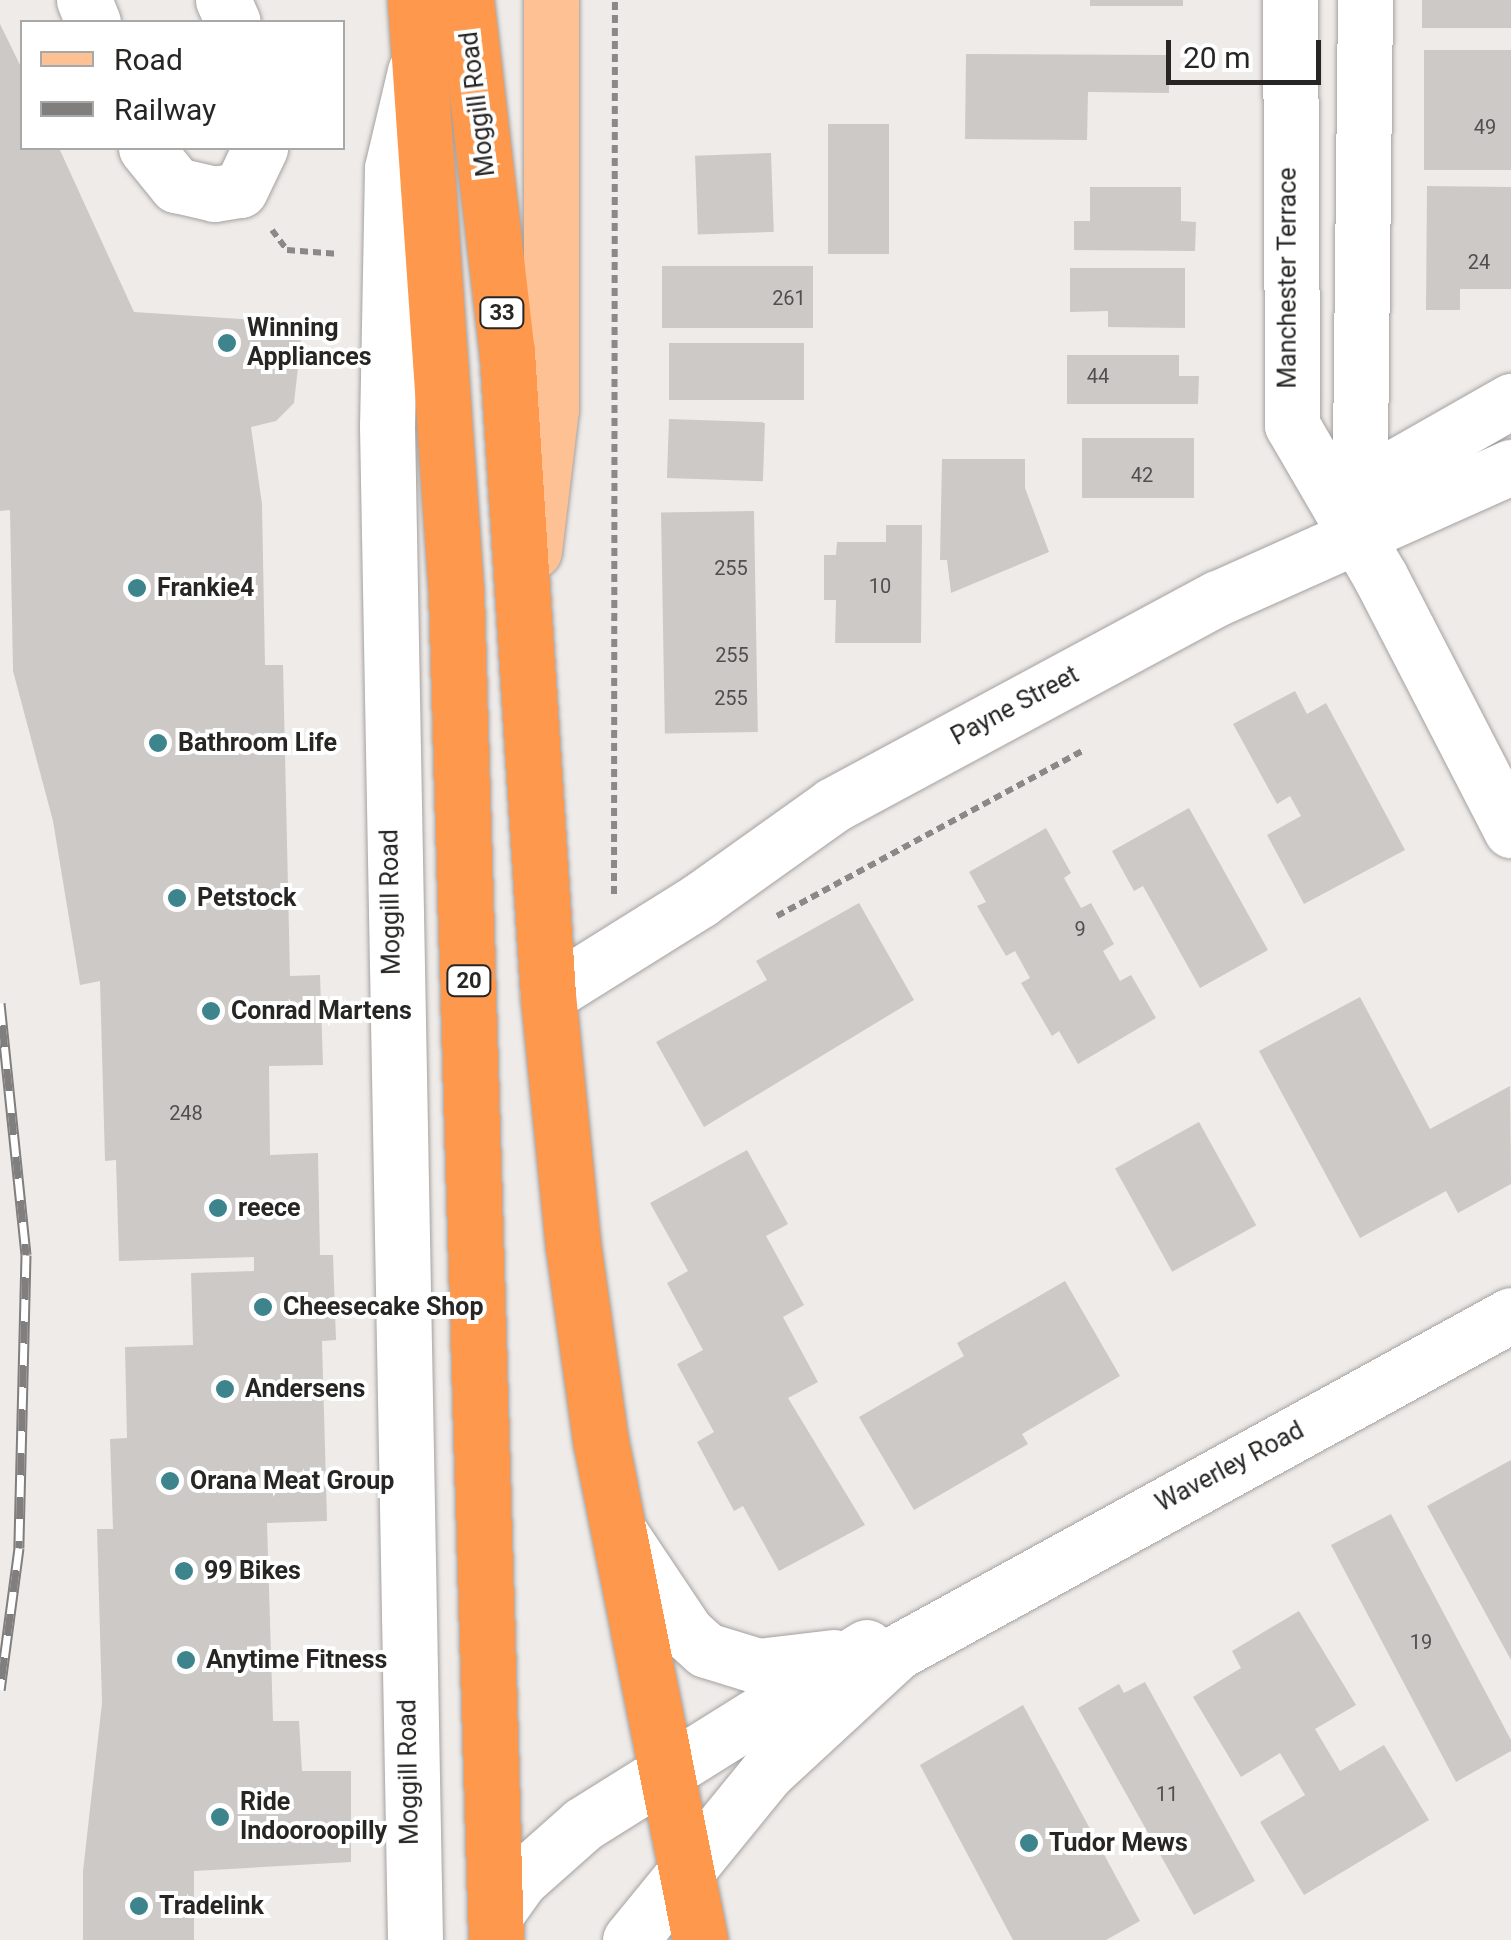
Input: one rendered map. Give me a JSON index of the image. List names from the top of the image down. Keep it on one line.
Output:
{"streets":{"highway":["Moggill Road","33","20"],"street":["Manchester Terrace","Payne Street","Waverley Road"]},"crossings":[["Moggill Road","Payne Street"],["Moggill Road","Waverley Road"],["Manchester Terrace","Payne Street"]],"places":["Winning Appliances","Frankie4","Bathroom Life","Petstock","Conrad Martens","reece","Cheesecake Shop","Andersens","Orana Meat Group","99 Bikes","Anytime Fitness","Ride Indooroopilly","Tudor Mews","Tradelink"],"house_numbers":["49","24","261","44","42","255","10","255","255","9","248","19","11"],"legend":["Road","Railway"],"scale_bar":"20 m"}
